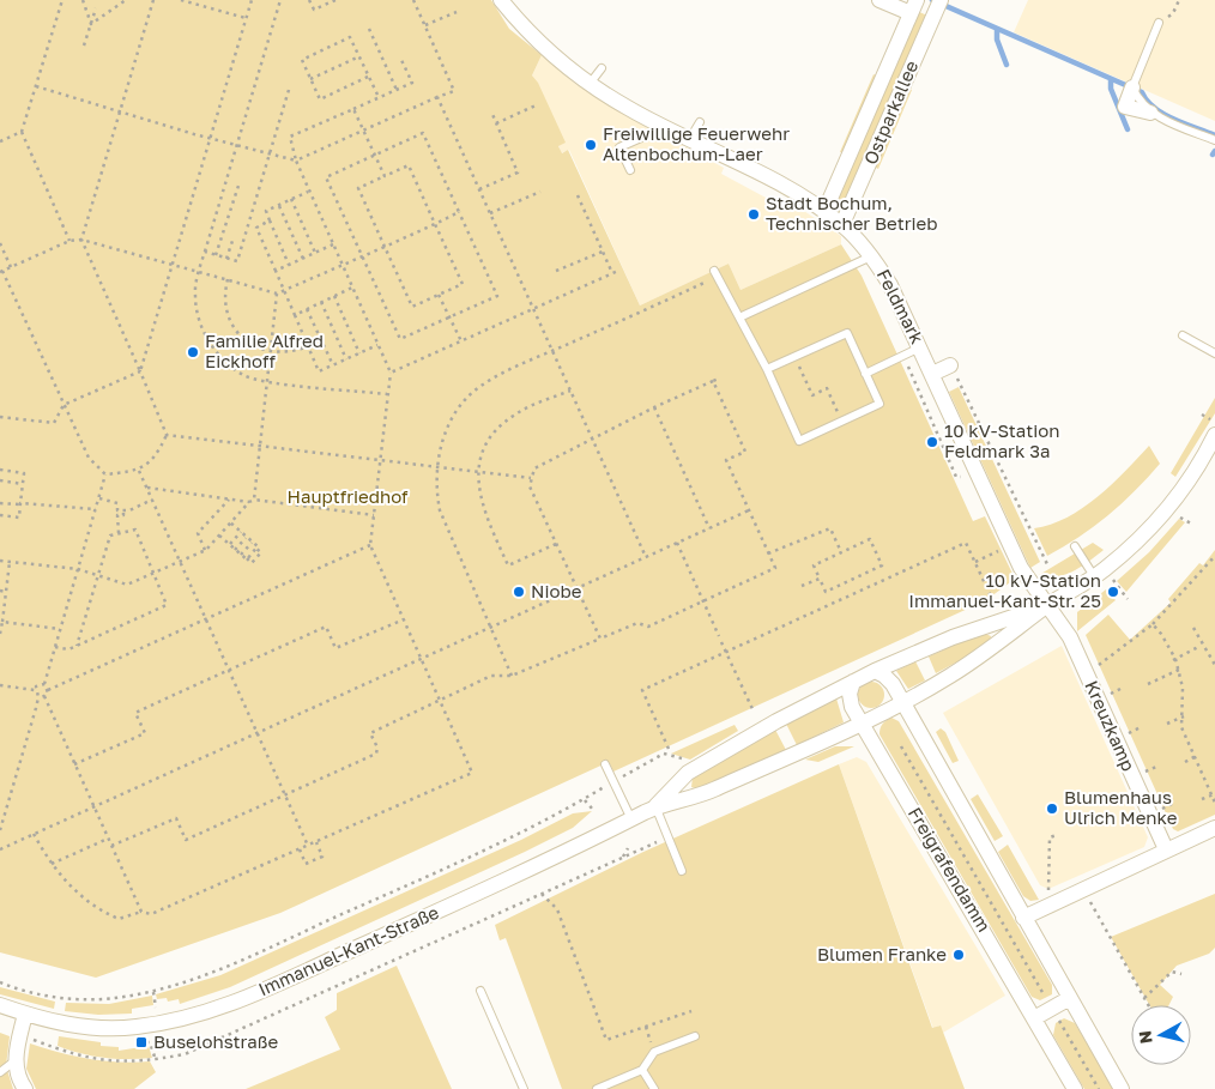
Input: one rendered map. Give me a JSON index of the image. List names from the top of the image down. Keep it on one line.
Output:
{"streets":{"street":["Ostparkallee","Feldmark","Kreuzkamp","Freigrafendamm","Immanuel-Kant-Straße"]},"crossings":[["Ostparkallee","Feldmark"],["Feldmark","Kreuzkamp"],["Feldmark","Immanuel-Kant-Straße"],["Kreuzkamp","Immanuel-Kant-Straße"],["Freigrafendamm","Immanuel-Kant-Straße"]],"parks":["Hauptfriedhof"],"places":{"other":["Freiwillige Feuerwehr Altenbochum-Laer","Stadt Bochum, Technischer Betrieb","Familie Alfred Eickhoff","10 kV-Station Feldmark 3a","Niobe","10 kV-Station Immanuel-Kant-Str. 25","Blumenhaus Ulrich Menke","Blumen Franke"],"transit":["Buselohstraße"]},"north":"left"}
